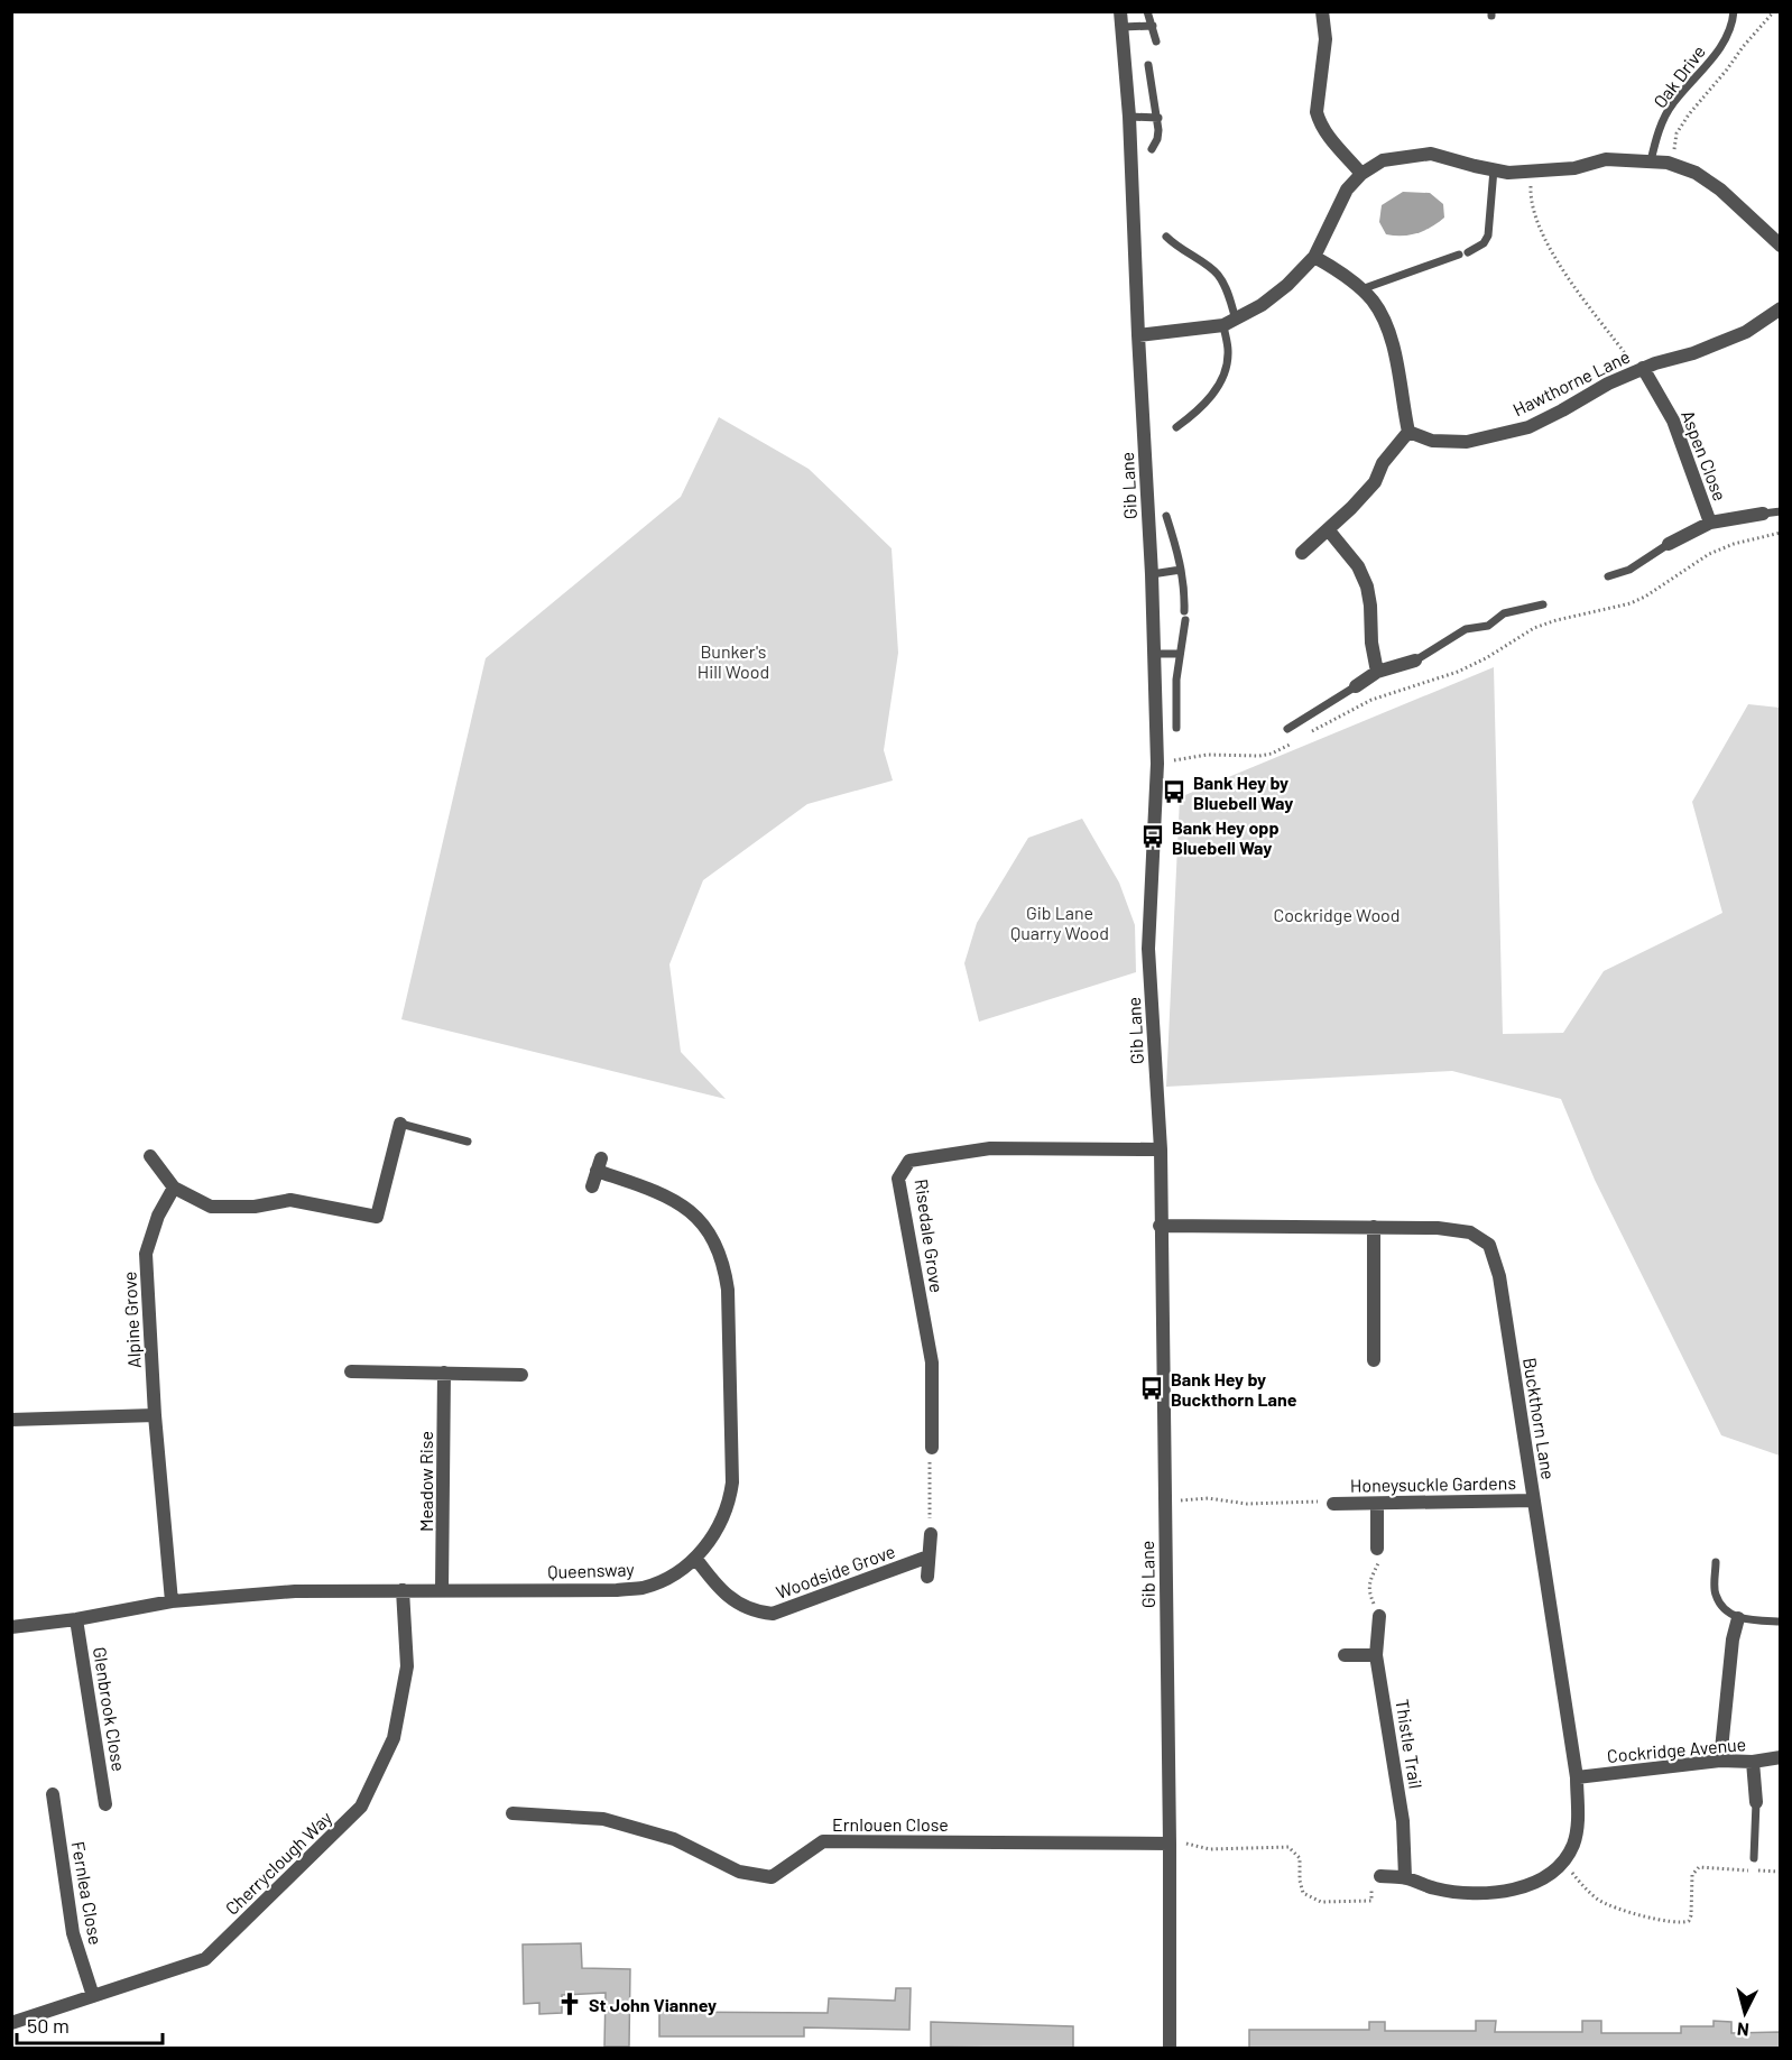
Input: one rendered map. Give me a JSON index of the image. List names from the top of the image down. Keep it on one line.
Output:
{"streets":{"street":["Hawthorne Lane","Aspen Close","Gib Lane","Risedale Grove","Alpine Grove","Buckthorn Lane","Meadow Rise","Honeysuckle Gardens","Queensway","Woodside Grove","Glenbrook Close","Thistle Trail","Cockridge Avenue","Ernlouen Close","Cherryclough Way","Fernlea Close"],"lane":["Oak Drive"]},"crossings":[["Hawthorne Lane","Aspen Close"],["Gib Lane","Risedale Grove"],["Gib Lane","Buckthorn Lane"],["Gib Lane","Ernlouen Close"],["Alpine Grove","Queensway"],["Buckthorn Lane","Honeysuckle Gardens"],["Buckthorn Lane","Thistle Trail"],["Buckthorn Lane","Cockridge Avenue"],["Meadow Rise","Queensway"],["Queensway","Woodside Grove"],["Queensway","Glenbrook Close"],["Queensway","Cherryclough Way"],["Cherryclough Way","Fernlea Close"]],"parks":["Bunker's Hill Wood","Gib Lane Quarry Wood","Cockridge Wood"],"places":{"bus stop":["Bank Hey by Bluebell Way","Bank Hey opp Bluebell Way","Bank Hey by Buckthorn Lane"],"church":["St John Vianney"]},"scale_bar":"50 m","north":"bottom"}
